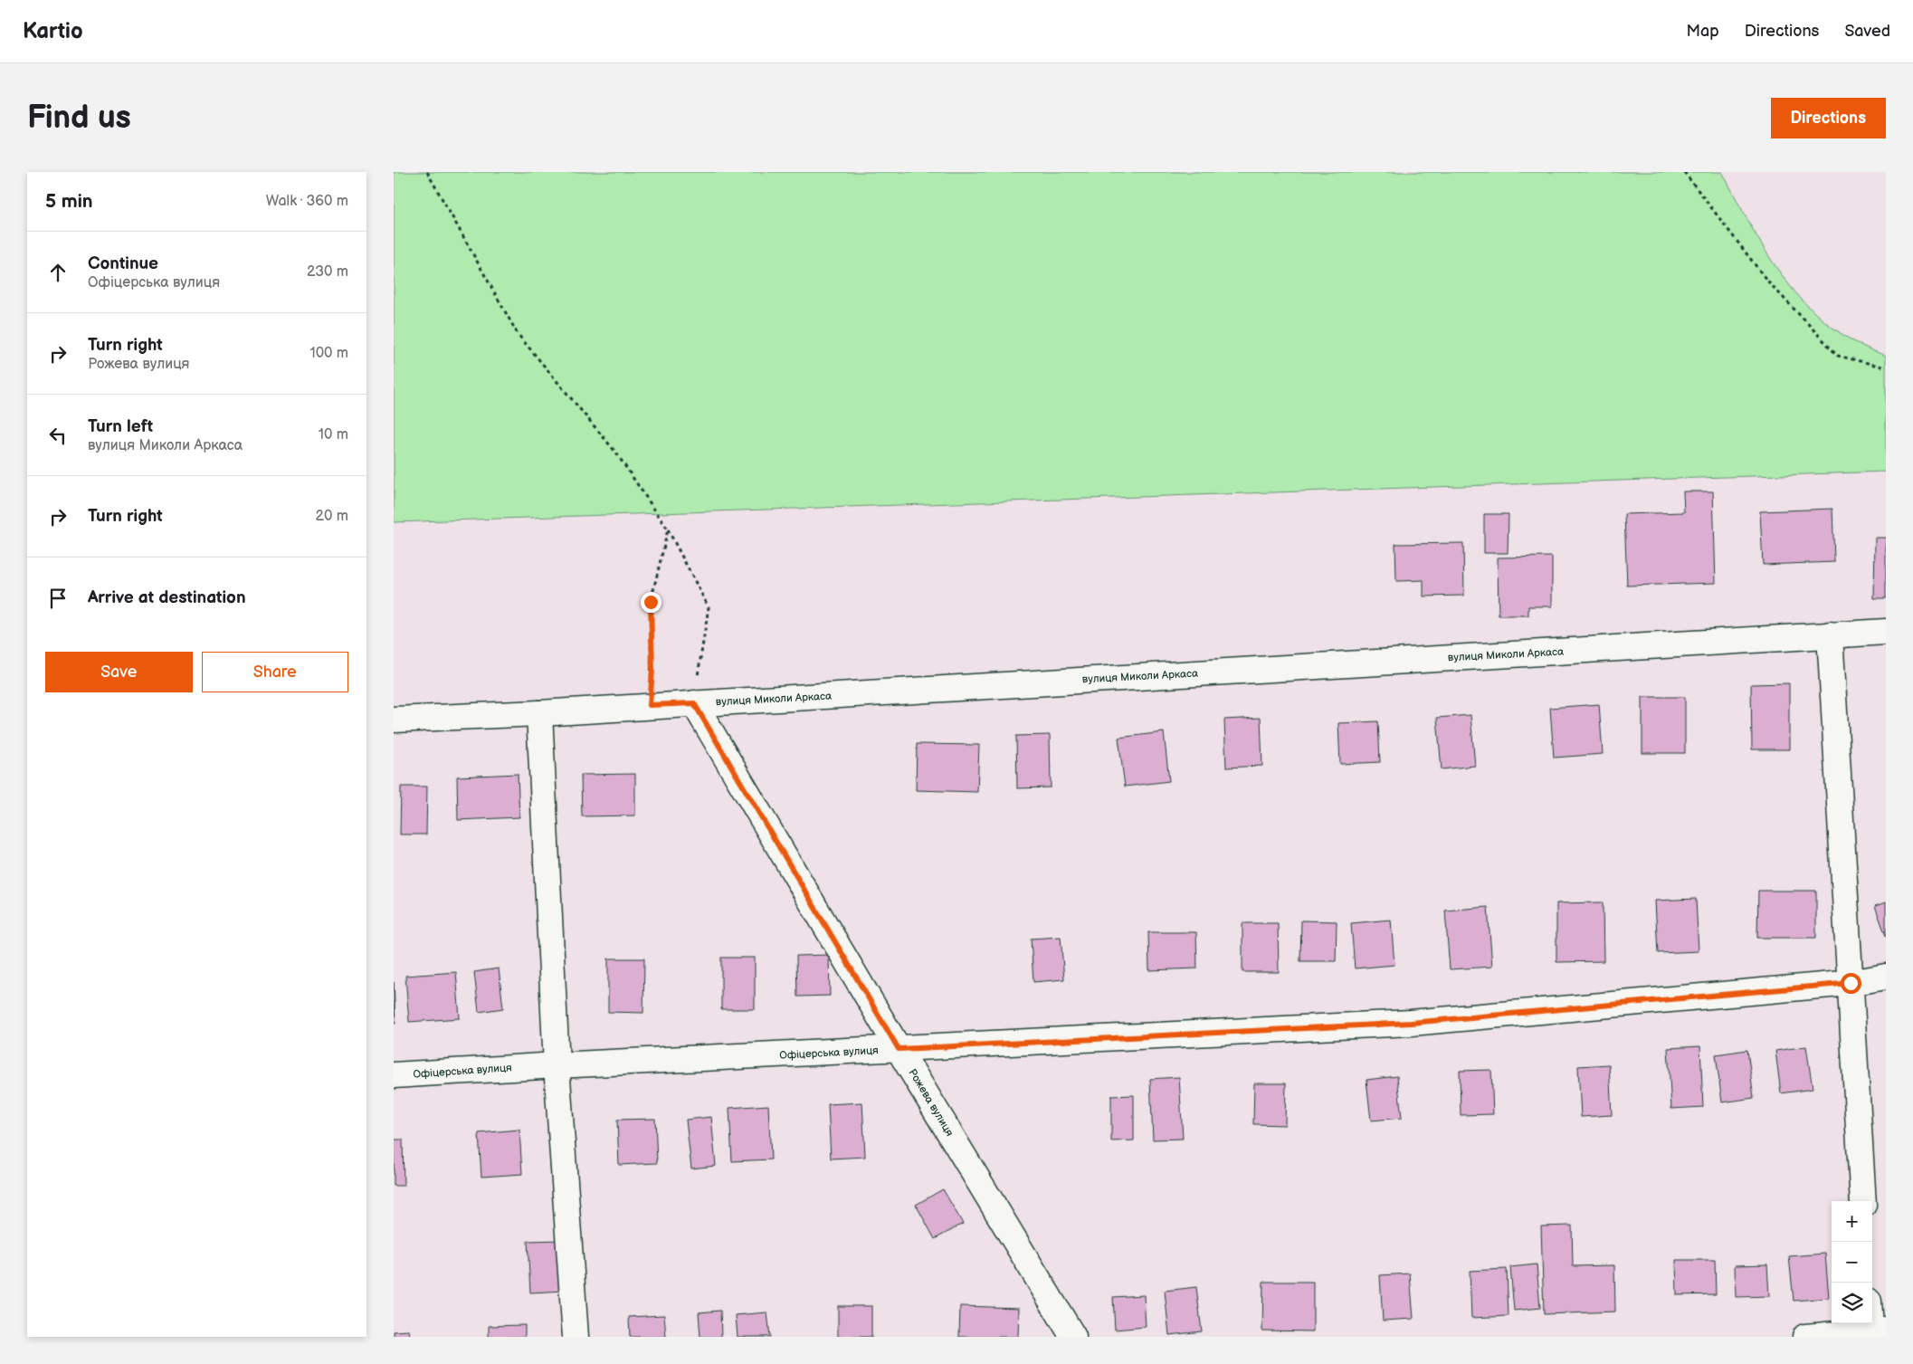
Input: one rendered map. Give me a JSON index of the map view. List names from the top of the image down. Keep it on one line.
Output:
{"streets":{"street":["вулиця Миколи Аркаса","Офіцерська вулиця","Рожева вулиця"]},"crossings":[["вулиця Миколи Аркаса","Рожева вулиця"],["Офіцерська вулиця","Рожева вулиця"]],"page":{"header":"Kartio","nav":["Map","Directions","Saved"],"buttons":["Directions",["Save","Share"]],"title":"Find us","heading":["5 min","Walk · 360 m"],"list":[["Continue","Офіцерська вулиця","230 m"],["Turn right","Рожева вулиця","100 m"],["Turn left","вулиця Миколи Аркаса","10 m"],["Turn right","20 m"],"Arrive at destination"],"map_buttons":["+","−"]}}
